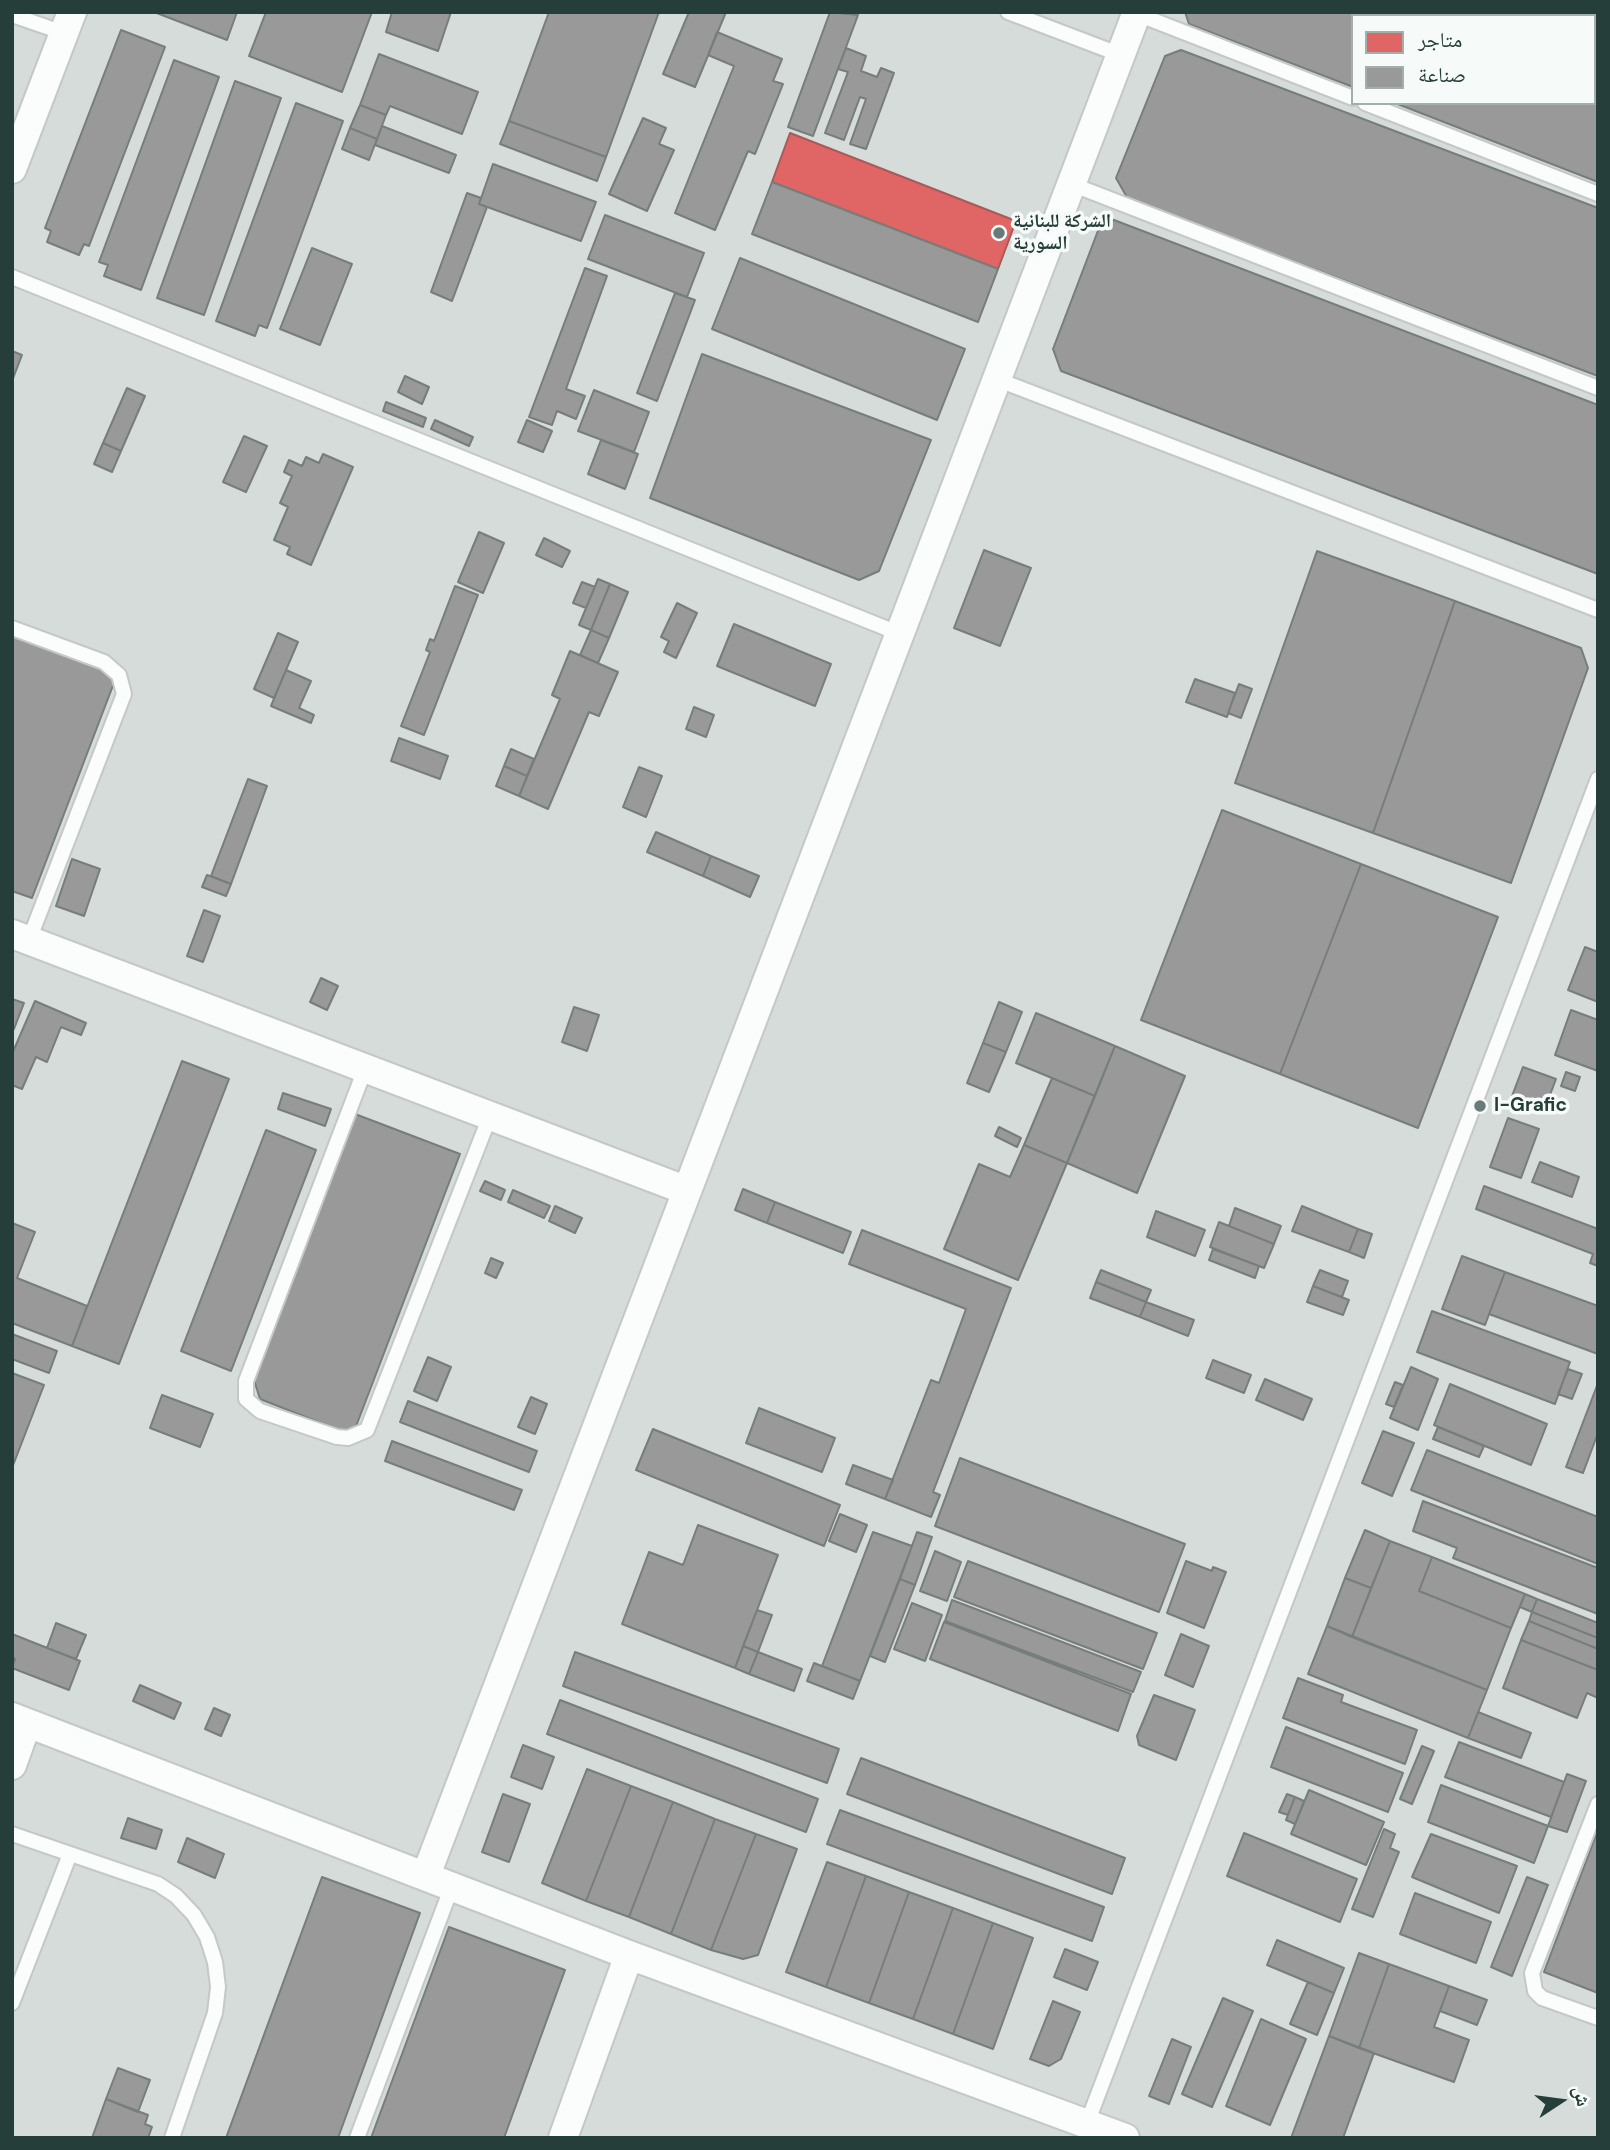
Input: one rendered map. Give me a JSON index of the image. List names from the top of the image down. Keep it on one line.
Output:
{"places":["الشركة للبنانية السورية","I-Grafic"],"legend":["متاجر","صناعة"],"north":"right"}
